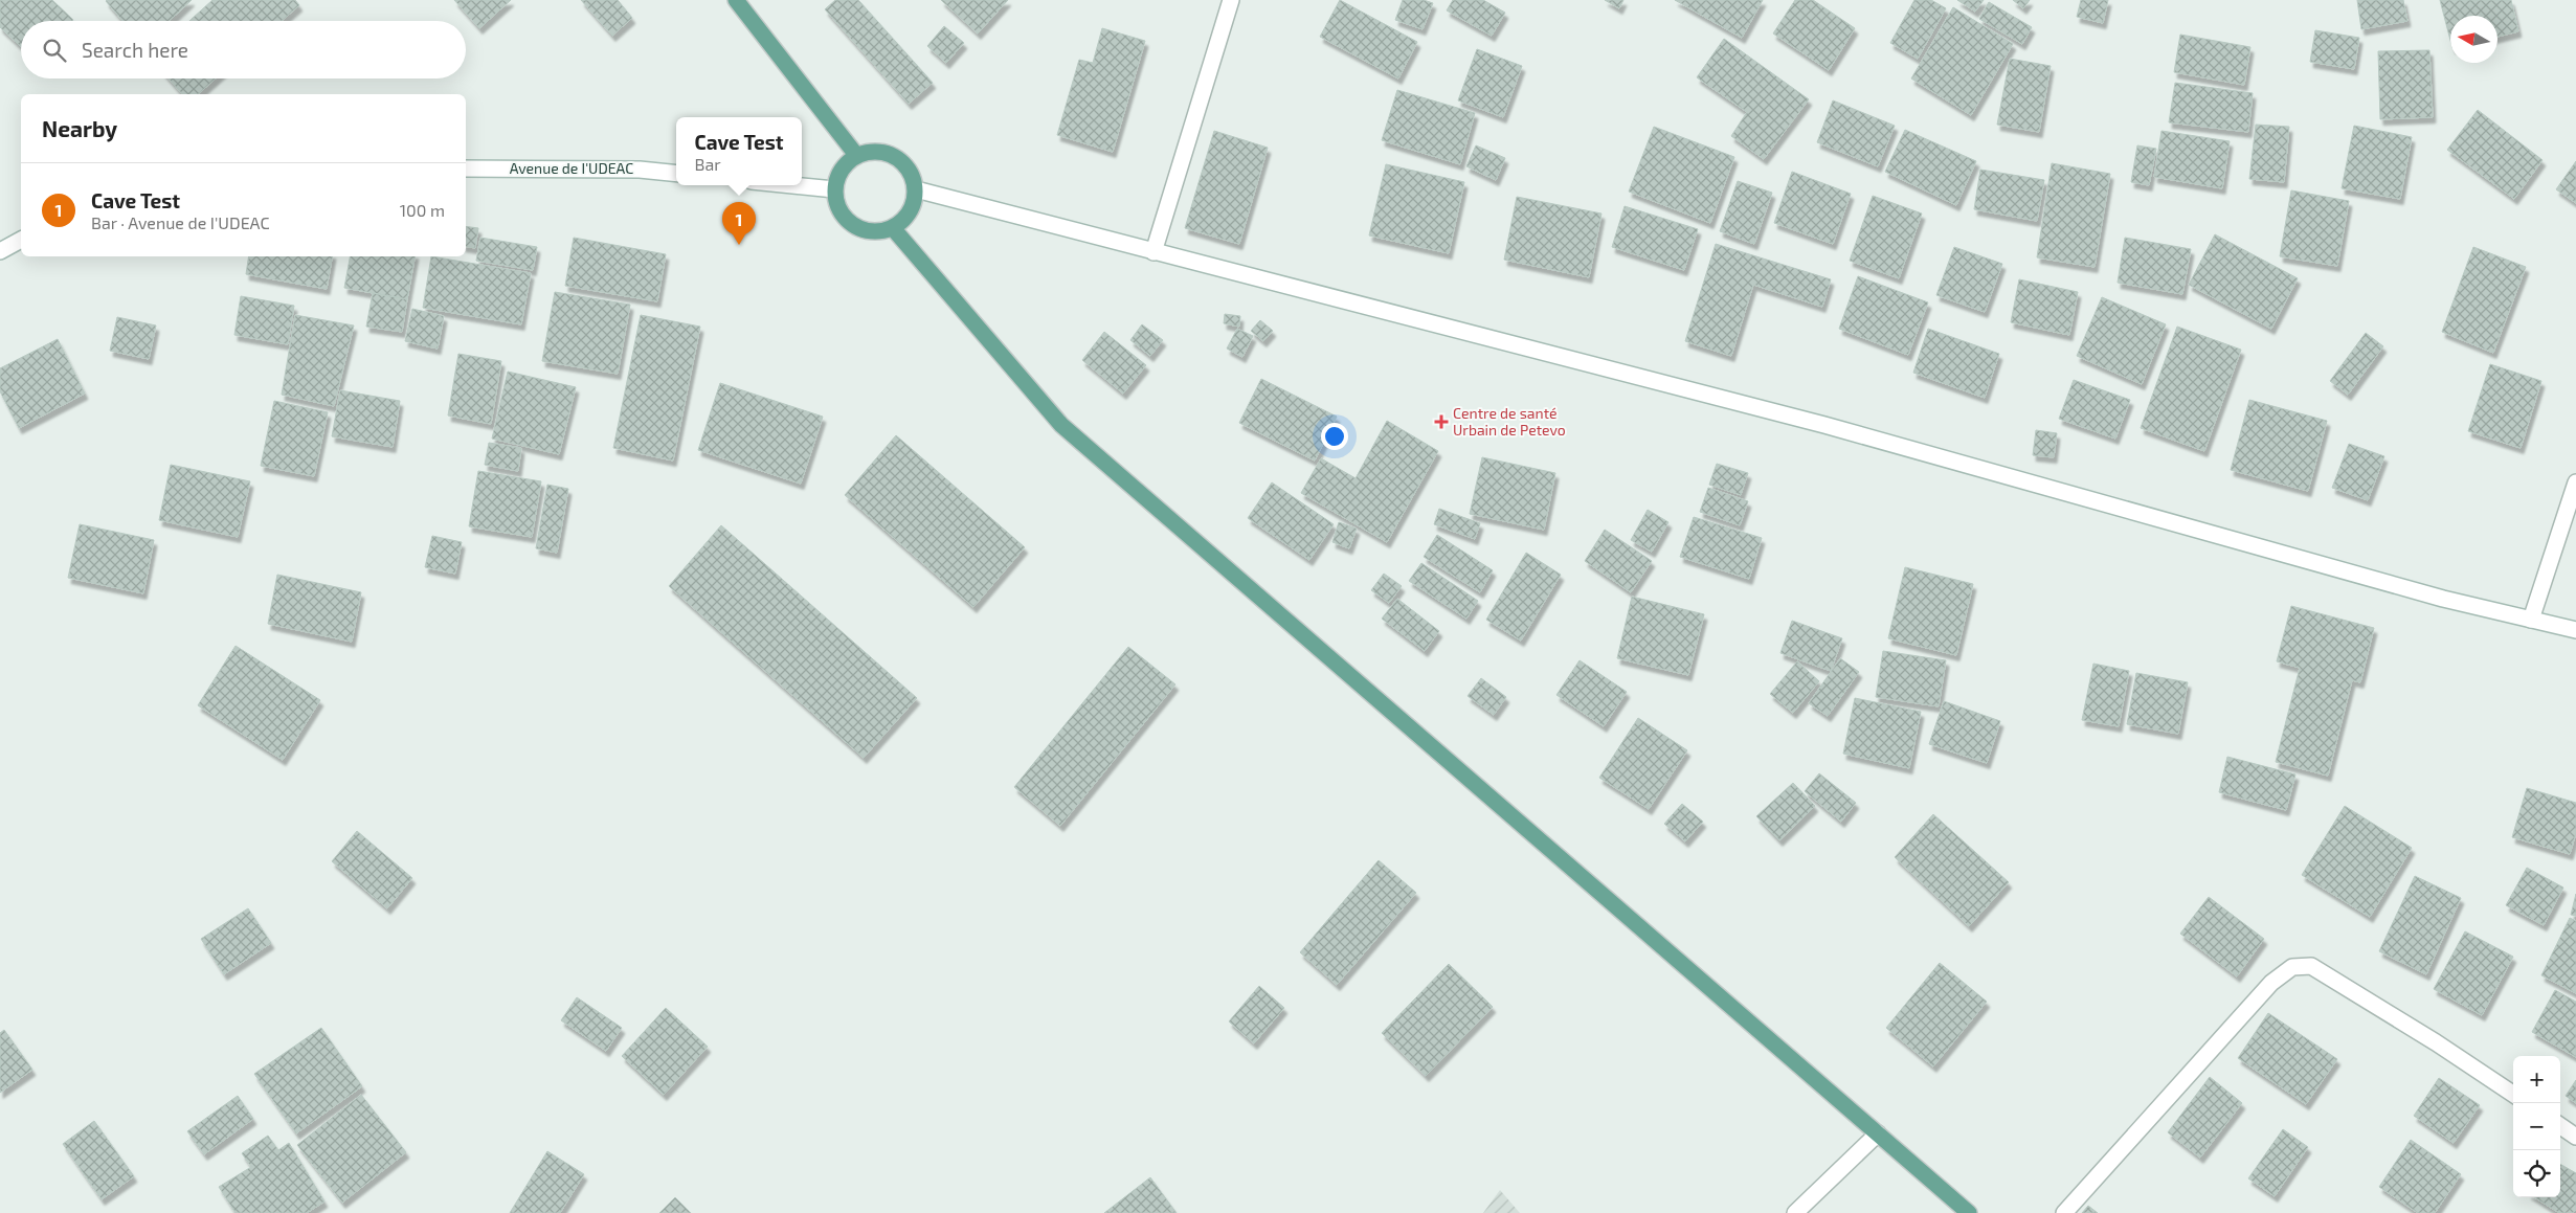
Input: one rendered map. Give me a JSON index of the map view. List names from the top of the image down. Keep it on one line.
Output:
{"streets":{"street":["Avenue de I'UDEAC"]},"places":{"health":["Centre de santé Urbain de Petevo"]},"north":"left","page":{"search":"Search here","heading":"Nearby","popup":["Cave Test","Bar"],"list":[{"mark":"1","name":"Cave Test","note":"Bar · Avenue de I'UDEAC","value":"100 m"}],"pins":"1","map_buttons":["+","−"]}}
